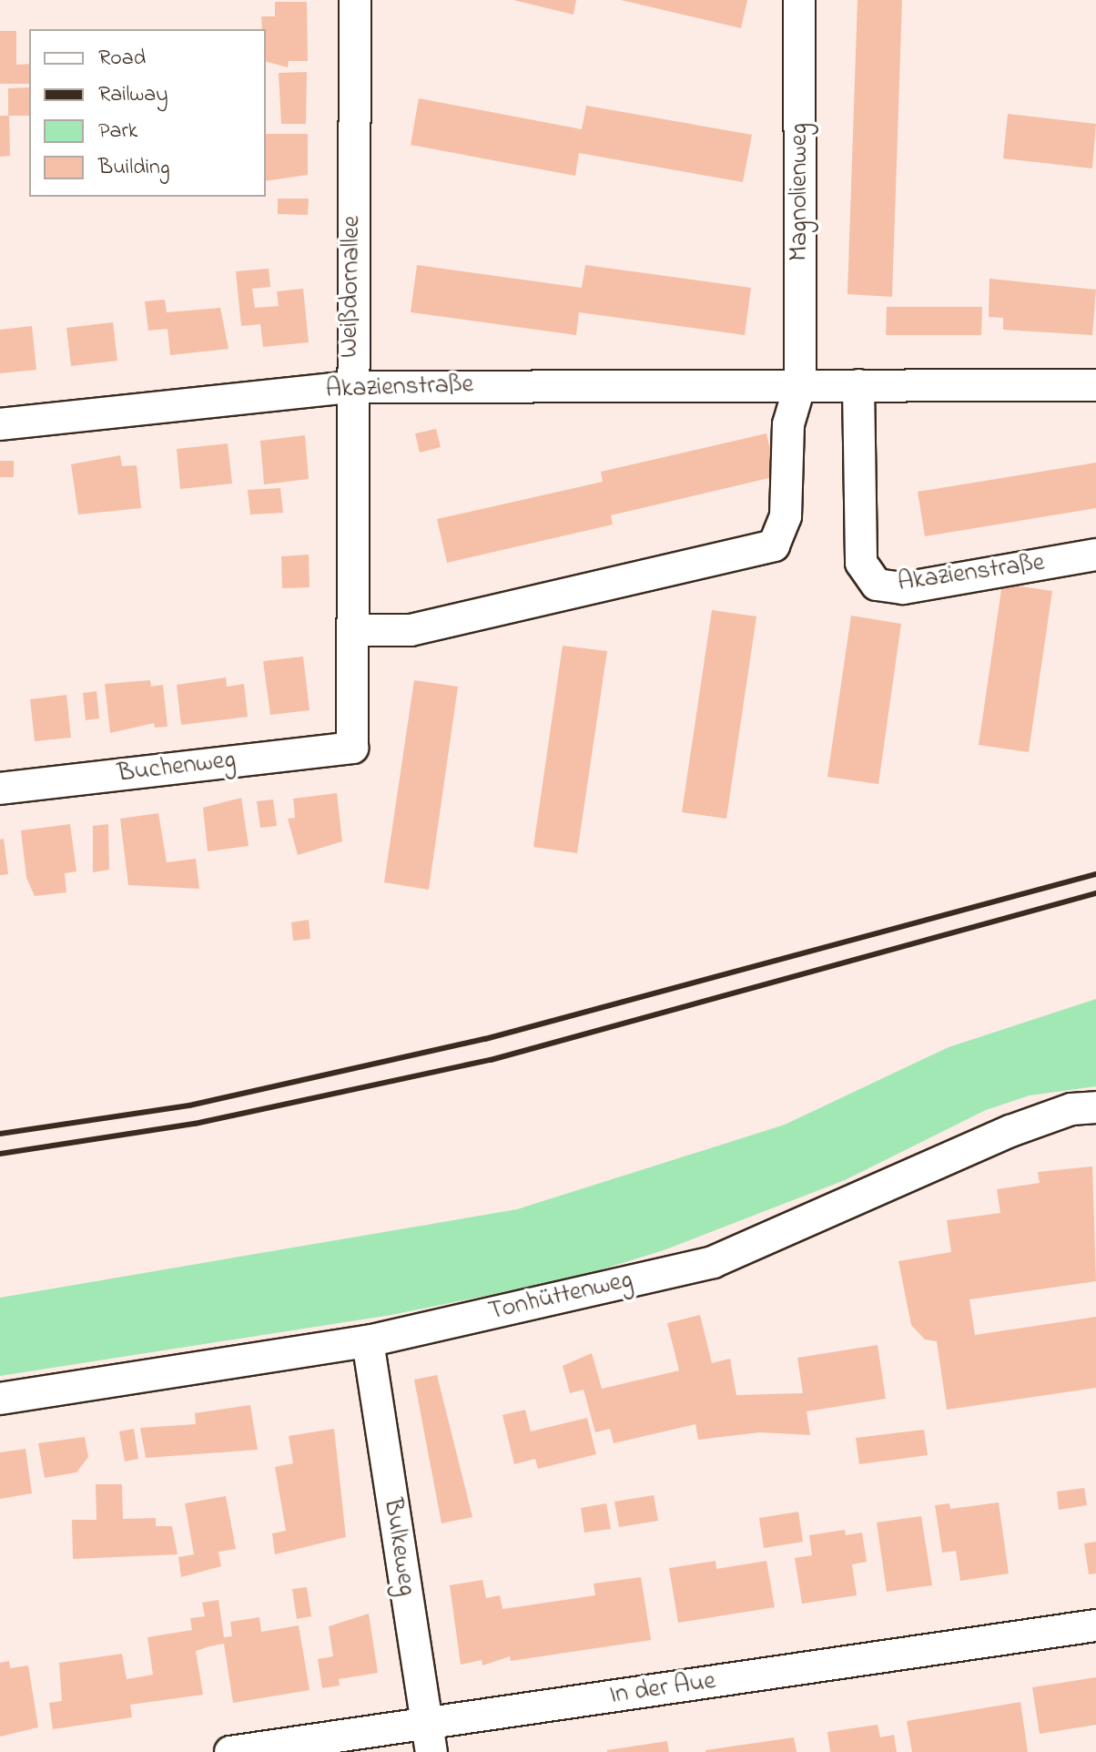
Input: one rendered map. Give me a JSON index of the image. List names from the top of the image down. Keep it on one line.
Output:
{"streets":{"street":["Magnolienweg","Weißdornallee","Akazienstraße","Buchenweg","Tonhüttenweg","Bulkeweg","In der Aue"]},"crossings":[["Magnolienweg","Akazienstraße"],["Weißdornallee","Akazienstraße"],["Weißdornallee","Buchenweg"],["Tonhüttenweg","Bulkeweg"],["Bulkeweg","In der Aue"]],"legend":["Road","Railway","Park","Building"]}
